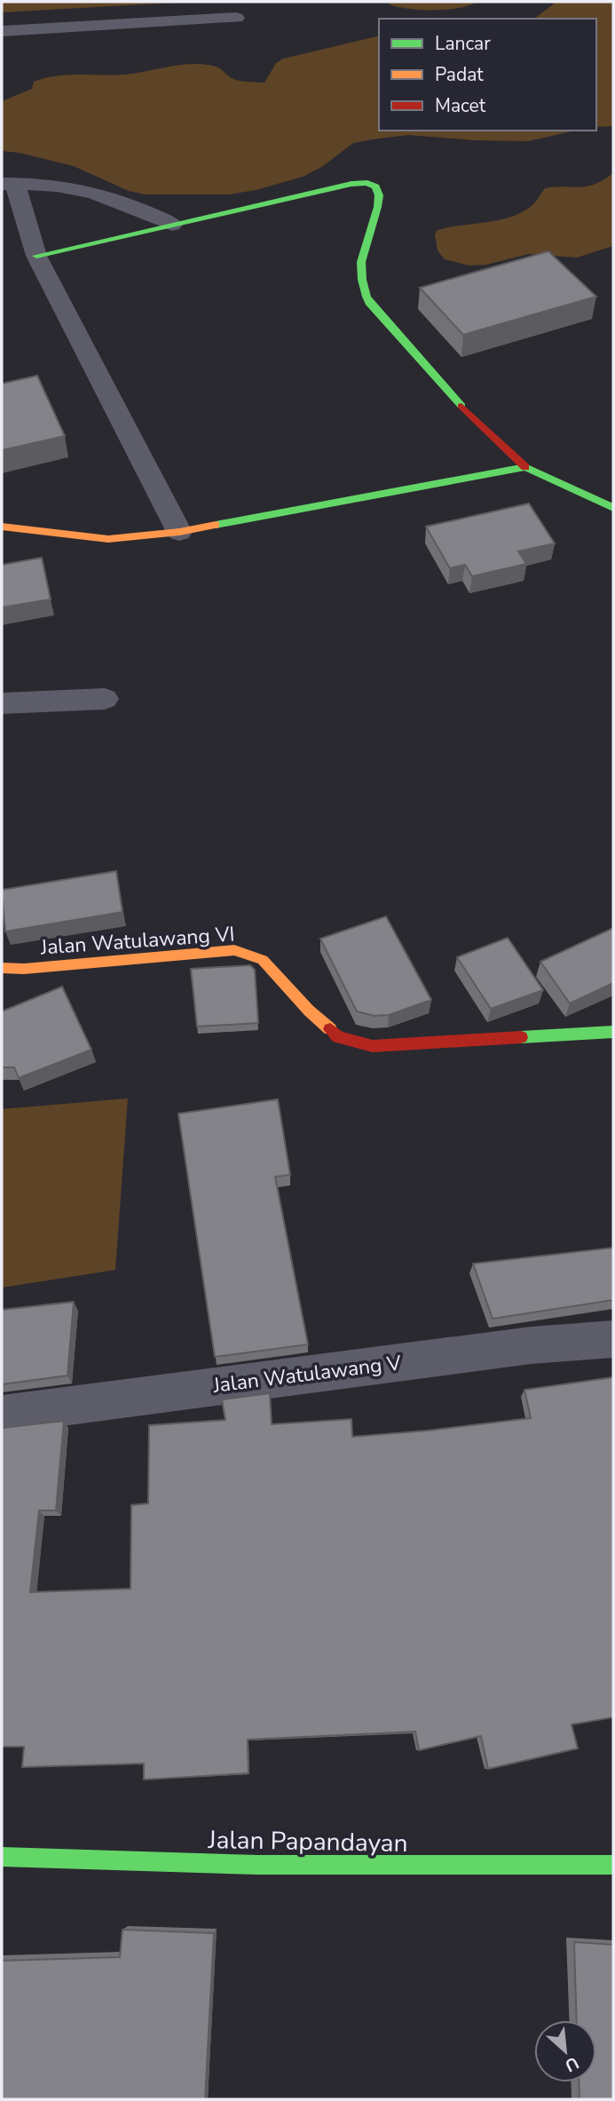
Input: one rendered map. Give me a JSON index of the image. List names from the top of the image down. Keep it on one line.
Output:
{"streets":{"street":["Jalan Watulawang VI","Jalan Watulawang V","Jalan Papandayan"]},"legend":["Lancar","Padat","Macet"],"north":"bottom right"}
